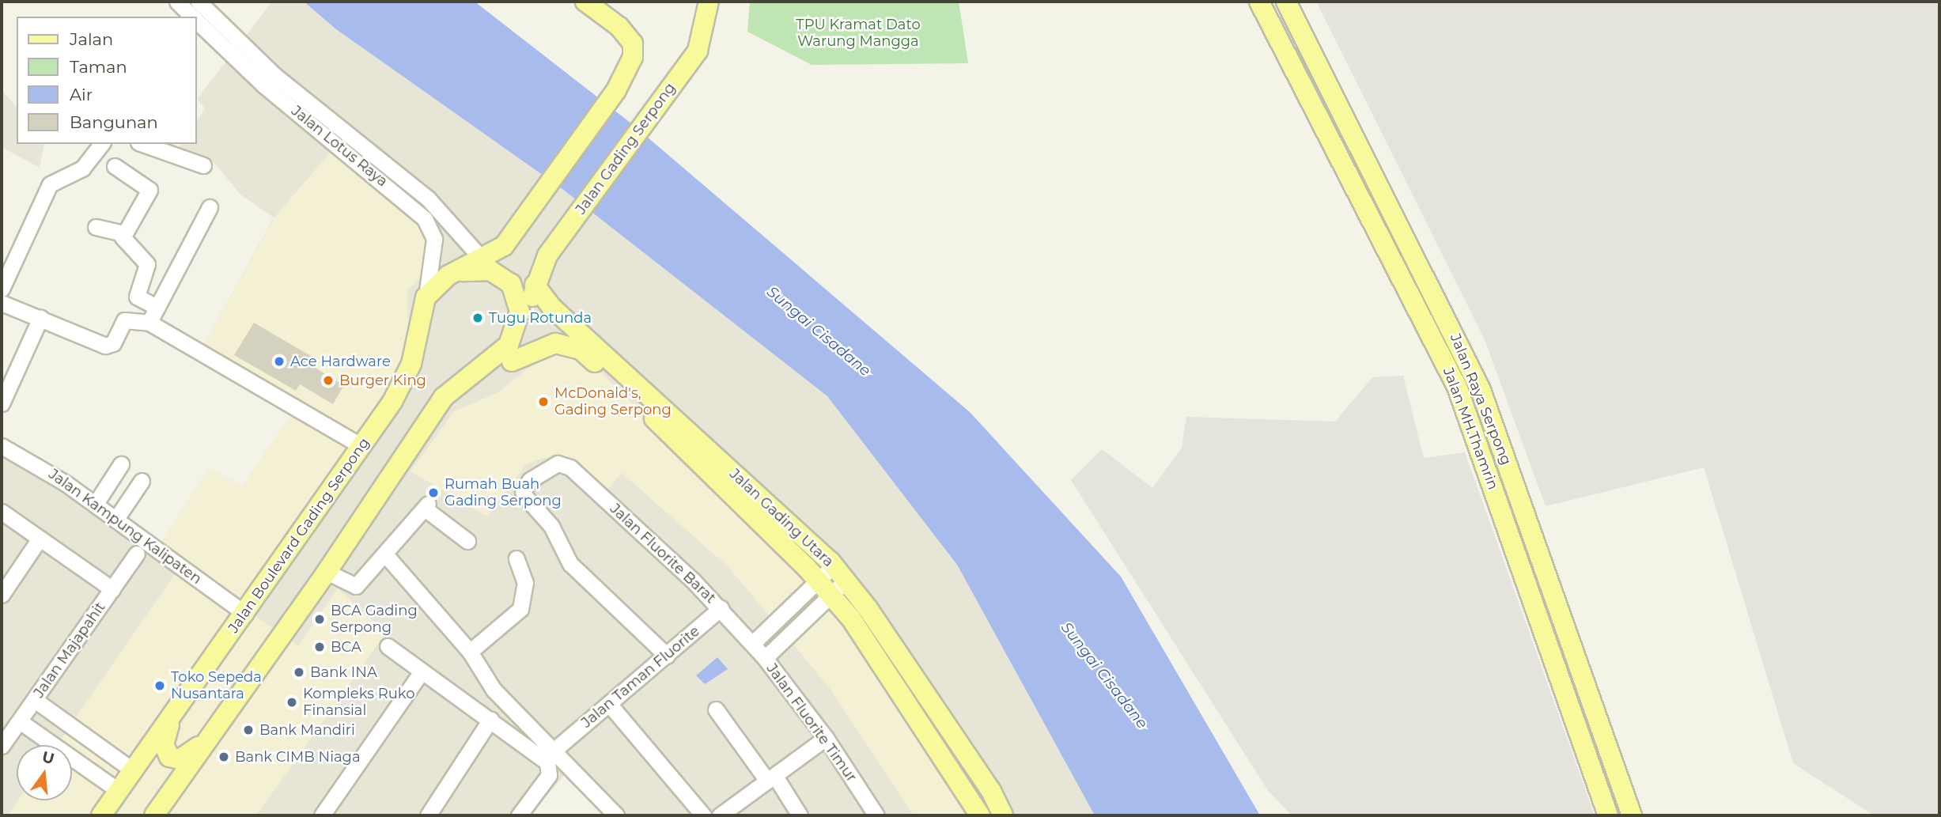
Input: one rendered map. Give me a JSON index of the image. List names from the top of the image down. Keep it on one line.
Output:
{"streets":{"main road":["Jalan Gading Serpong","Jalan Raya Serpong","Jalan MH.Thamrin","Jalan Gading Utara","Jalan Boulevard Gading Serpong"],"street":["Jalan Lotus Raya","Jalan Kampung Kalipaten","Jalan Fluorite Barat","Jalan Majapahit","Jalan Taman Fluorite","Jalan Fluorite Timur"]},"crossings":[["Jalan Gading Serpong","Jalan Gading Utara"],["Jalan Kampung Kalipaten","Jalan Boulevard Gading Serpong"],["Jalan Fluorite Barat","Jalan Taman Fluorite"],["Jalan Fluorite Barat","Jalan Fluorite Timur"]],"water":["Sungai Cisadane"],"parks":["TPU Kramat Dato Warung Mangga"],"places":["Tugu Rotunda","Ace Hardware","Burger King","McDonald's, Gading Serpong","Rumah Buah Gading Serpong","BCA Gading Serpong","BCA","Bank INA","Toko Sepeda Nusantara","Kompleks Ruko Finansial","Bank Mandiri","Bank CIMB Niaga"],"legend":["Jalan","Taman","Air","Bangunan"],"north":"top"}
